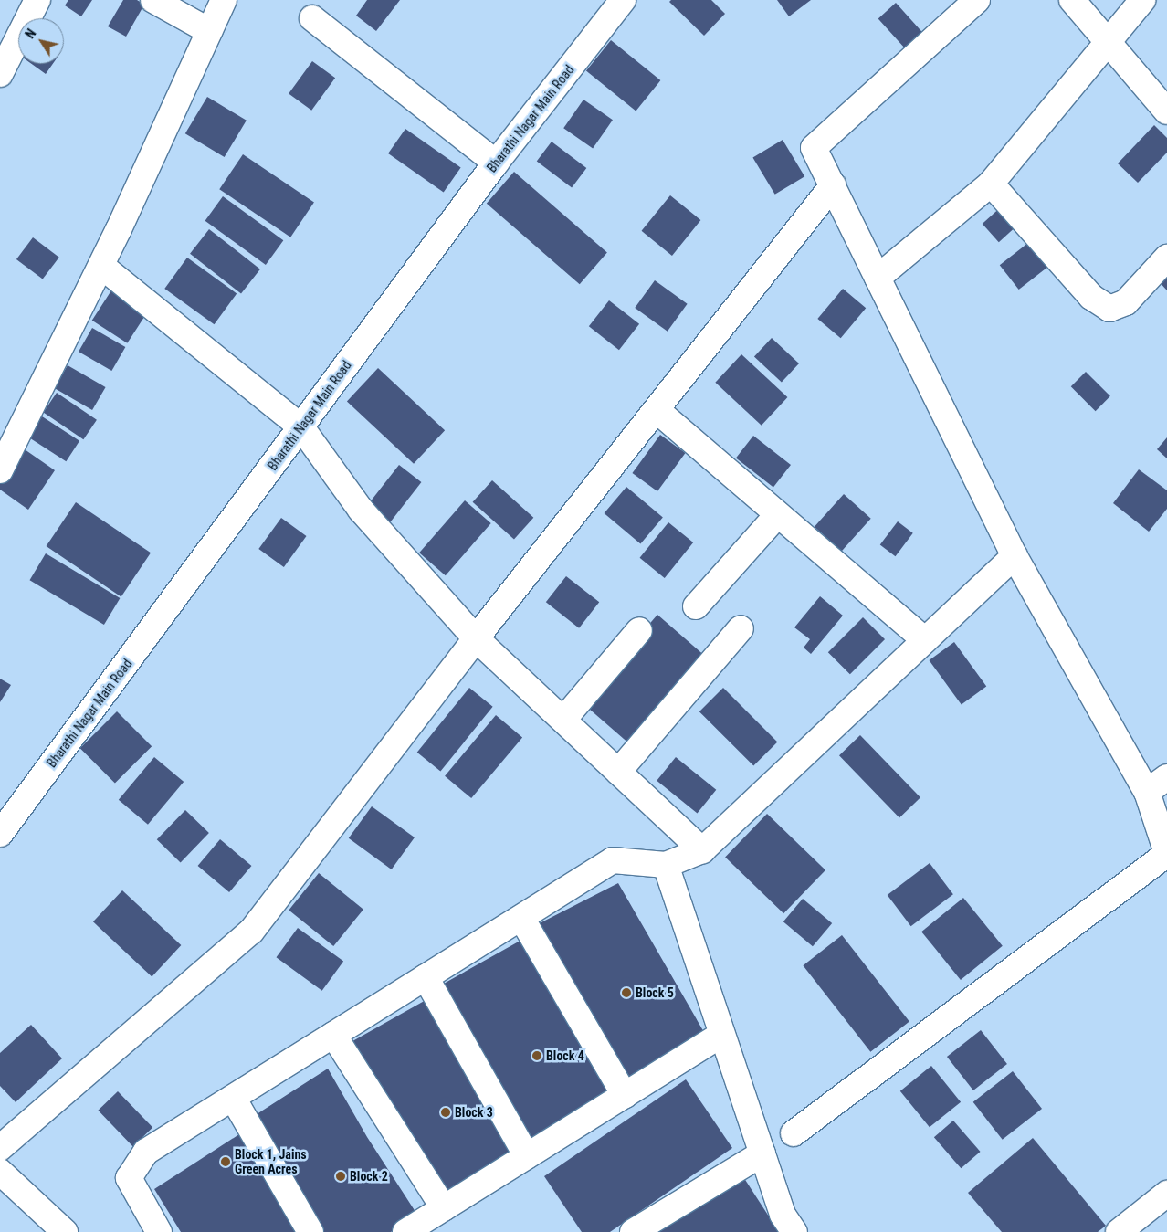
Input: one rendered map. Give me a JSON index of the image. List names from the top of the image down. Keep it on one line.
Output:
{"streets":{"street":["Bharathi Nagar Main Road"]},"places":["Block 5","Block 4","Block 3","Block 1, Jains Green Acres","Block 2"],"north":"top left"}
